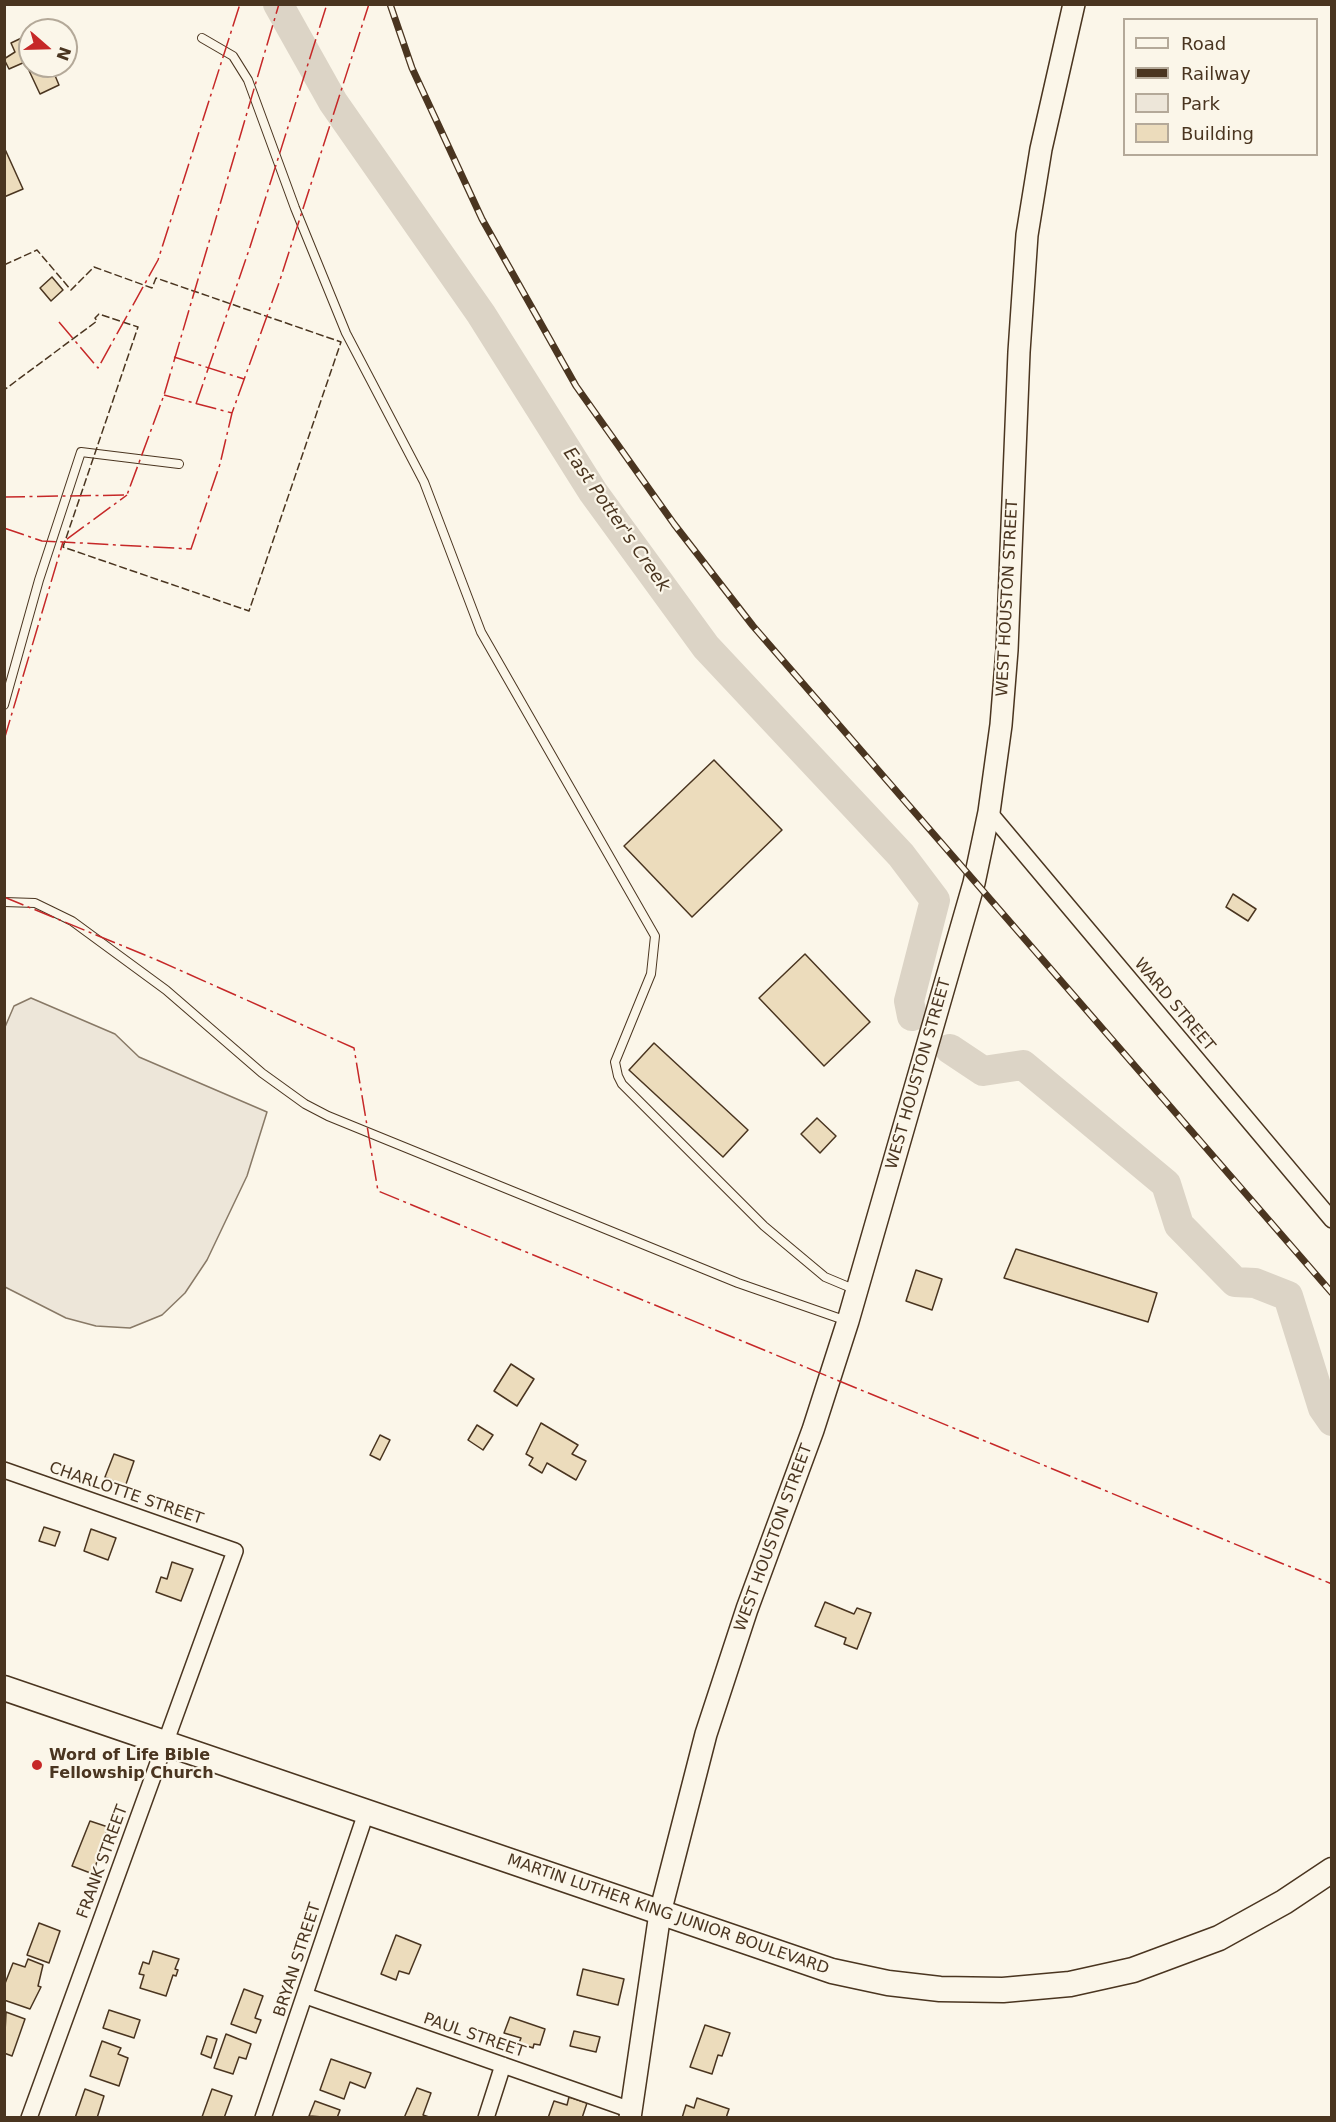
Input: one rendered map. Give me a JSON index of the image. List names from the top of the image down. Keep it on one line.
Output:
{"streets":{"main road":["MARTIN LUTHER KING JUNIOR BOULEVARD"],"street":["WEST HOUSTON STREET","WARD STREET","CHARLOTTE STREET","FRANK STREET","BRYAN STREET","PAUL STREET"]},"crossings":[["WEST HOUSTON STREET","WARD STREET"],["WEST HOUSTON STREET","MARTIN LUTHER KING JUNIOR BOULEVARD"],["WEST HOUSTON STREET","PAUL STREET"],["CHARLOTTE STREET","FRANK STREET"],["FRANK STREET","MARTIN LUTHER KING JUNIOR BOULEVARD"],["MARTIN LUTHER KING JUNIOR BOULEVARD","BRYAN STREET"],["BRYAN STREET","PAUL STREET"]],"water":["East Potter's Creek"],"places":["Word of Life Bible Fellowship Church"],"legend":["Road","Railway","Park","Building"],"north":"right"}
